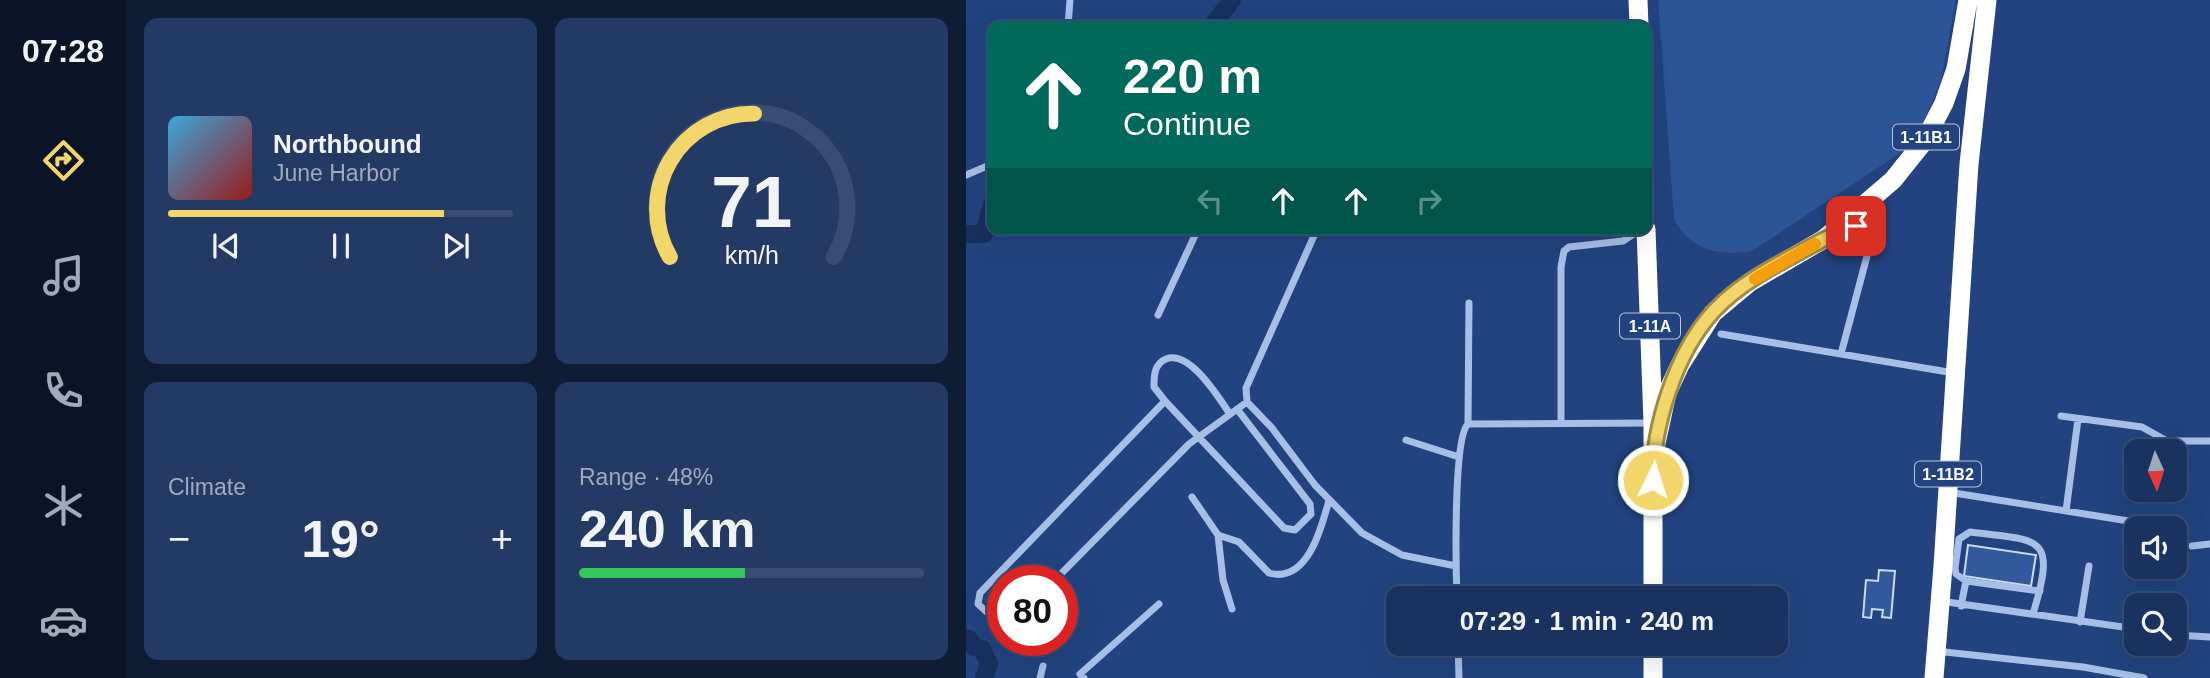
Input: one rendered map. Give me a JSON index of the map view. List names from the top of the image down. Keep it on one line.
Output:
{"streets":{"highway":["1-11B1","1-11A","1-11B2"]},"crossings":[["1-11B1","1-11A"]],"north":"bottom","page":{"tabs":"07:28","turn":["220 m","Continue"],"song":["Northbound","June Harbor"],"tile":["Climate",["Range · 48%","240 km"]],"heat":["−","19°","+"],"limit":"80","trip":"07:29 · 1 min · 240 m","gauge":["71","km/h"]}}
